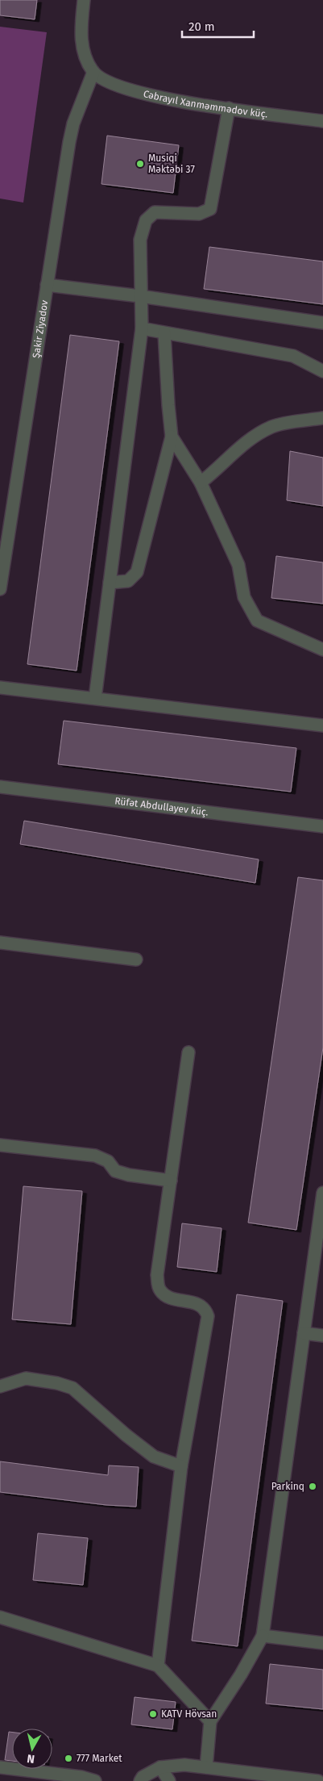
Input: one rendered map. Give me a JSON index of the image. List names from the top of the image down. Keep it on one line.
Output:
{"streets":{"street":["Cəbrayıl Xanməmmədov küç.","Şakir Ziyadov","Rüfət Abdullayev küç."]},"crossings":[["Cəbrayıl Xanməmmədov küç.","Şakir Ziyadov"]],"places":["Musiqi Məktəbi 37","Parkinq","KATV Hövsan","777 Market"],"scale_bar":"20 m","north":"bottom"}
